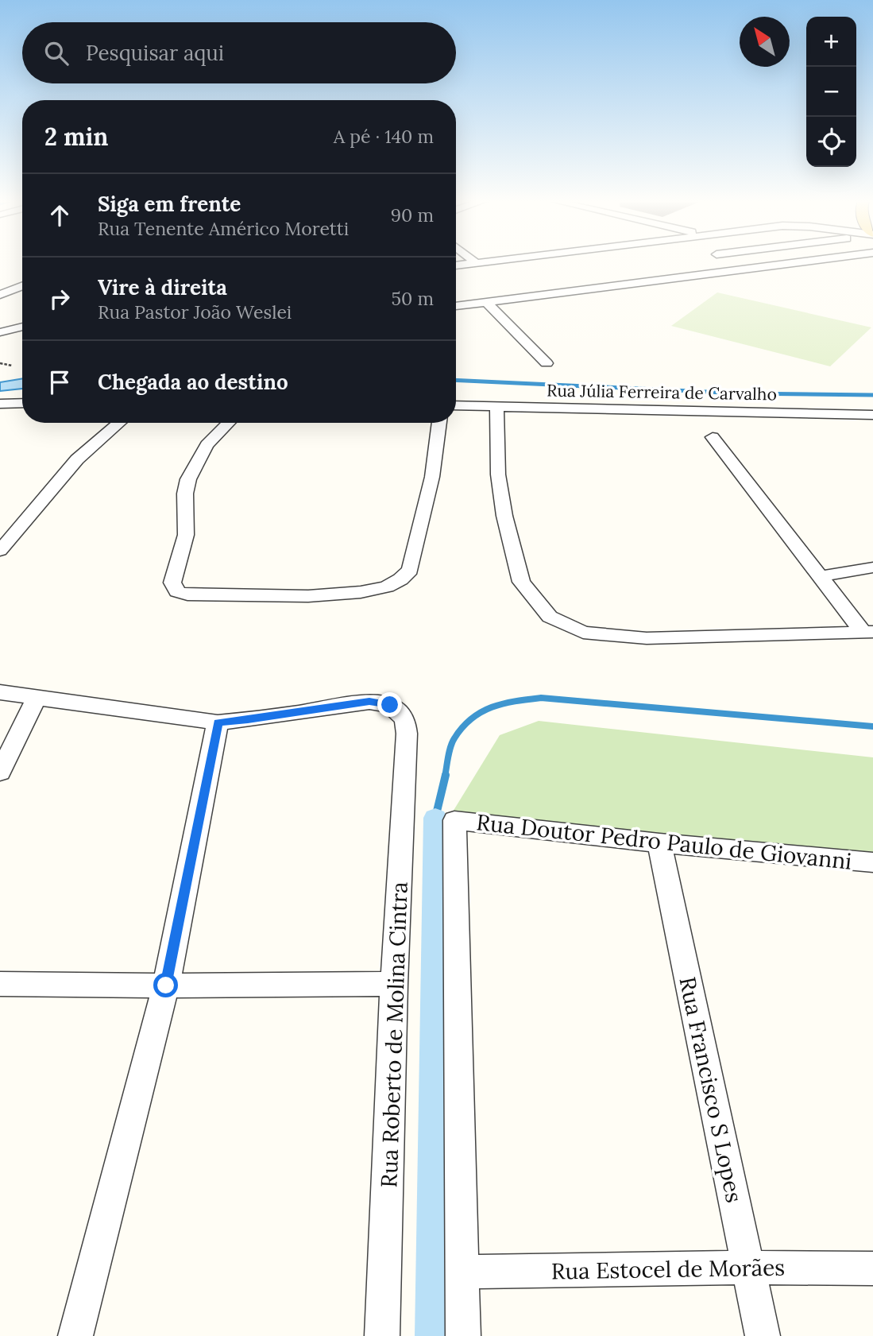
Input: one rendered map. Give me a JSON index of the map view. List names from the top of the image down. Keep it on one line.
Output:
{"streets":{"street":["Rua Júlia Ferreira de Carvalho","Rua Doutor Pedro Paulo de Giovanni","Rua Roberto de Molina Cintra","Rua Francisco S Lopes","Rua Estocel de Morães"]},"crossings":[["Rua Doutor Pedro Paulo de Giovanni","Rua Francisco S Lopes"],["Rua Doutor Pedro Paulo de Giovanni","Rua Estocel de Morães"],["Rua Francisco S Lopes","Rua Estocel de Morães"]],"north":"top left","page":{"map_buttons":["+","−"],"search":"Pesquisar aqui","heading":["2 min","A pé · 140 m"],"list":[["Siga em frente","Rua Tenente Américo Moretti","90 m"],["Vire à direita","Rua Pastor João Weslei","50 m"],"Chegada ao destino"]}}
